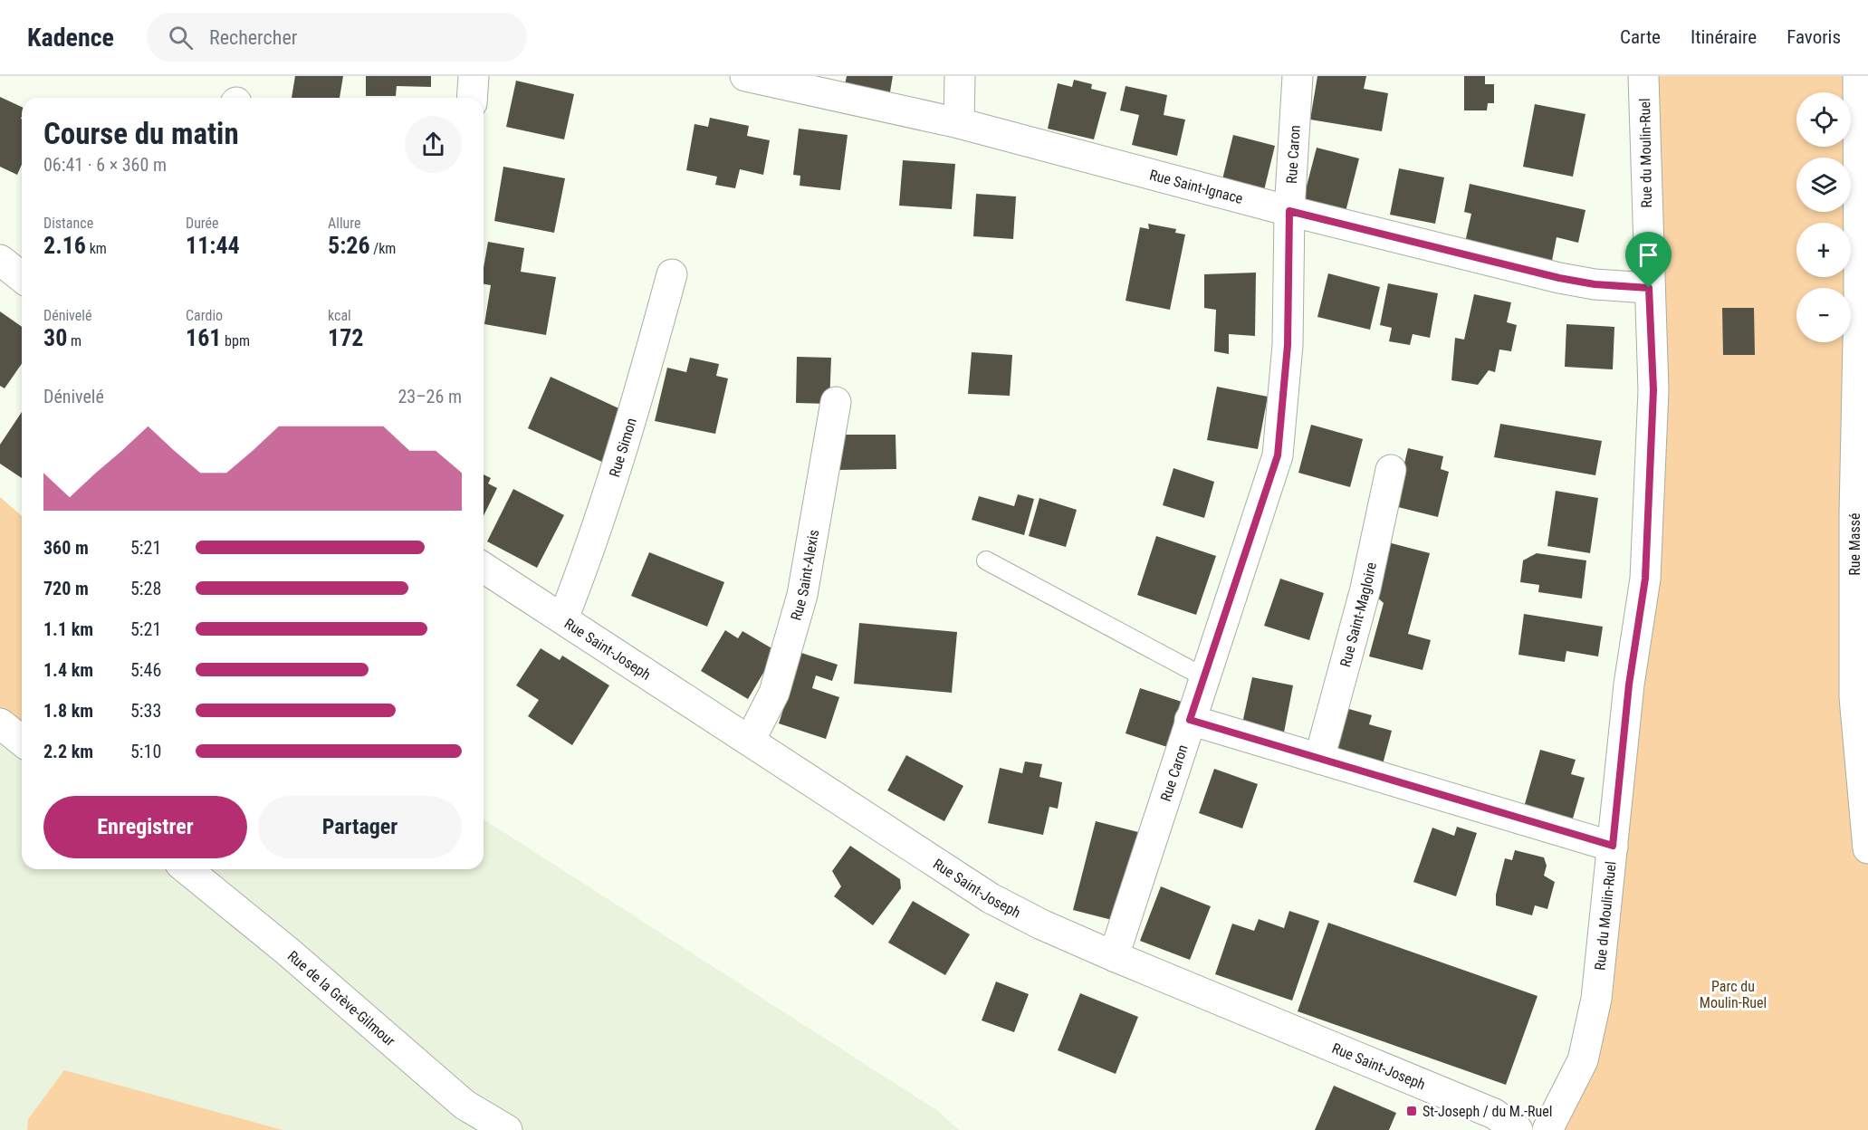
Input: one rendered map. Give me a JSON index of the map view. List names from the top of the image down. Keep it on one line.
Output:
{"streets":{"street":["Rue du Moulin-Ruel","Rue Caron","Rue Saint-Ignace","Rue Simon","Rue Massé","Rue Saint-Alexis","Rue Saint-Magloire","Rue Saint-Joseph","Rue de la Grève-Gilmour"]},"crossings":[["Rue du Moulin-Ruel","Rue Saint-Ignace"],["Rue Caron","Rue Saint-Ignace"],["Rue Caron","Rue Saint-Joseph"],["Rue Simon","Rue Saint-Joseph"],["Rue Saint-Alexis","Rue Saint-Joseph"]],"parks":["Parc du Moulin-Ruel"],"places":{"transit":["St-Joseph / du M.-Ruel"]},"page":{"header":"Kadence","search":"Rechercher","nav":["Carte","Itinéraire","Favoris"],"map_buttons":["+","−"],"heading":["Course du matin","06:41 · 6 × 360 m"],"stats":[["Distance","2.16 km"],["Durée","11:44"],["Allure","5:26 /km"],["Dénivelé","30 m"],["Cardio","161 bpm"],["kcal","172"]],"chart":["Dénivelé","23–26 m"],"list":[{"name":"360 m","note":"5:21"},{"name":"720 m","note":"5:28"},{"name":"1.1 km","note":"5:21"},{"name":"1.4 km","note":"5:46"},{"name":"1.8 km","note":"5:33"},{"name":"2.2 km","note":"5:10"}],"buttons":["Enregistrer","Partager"]}}
